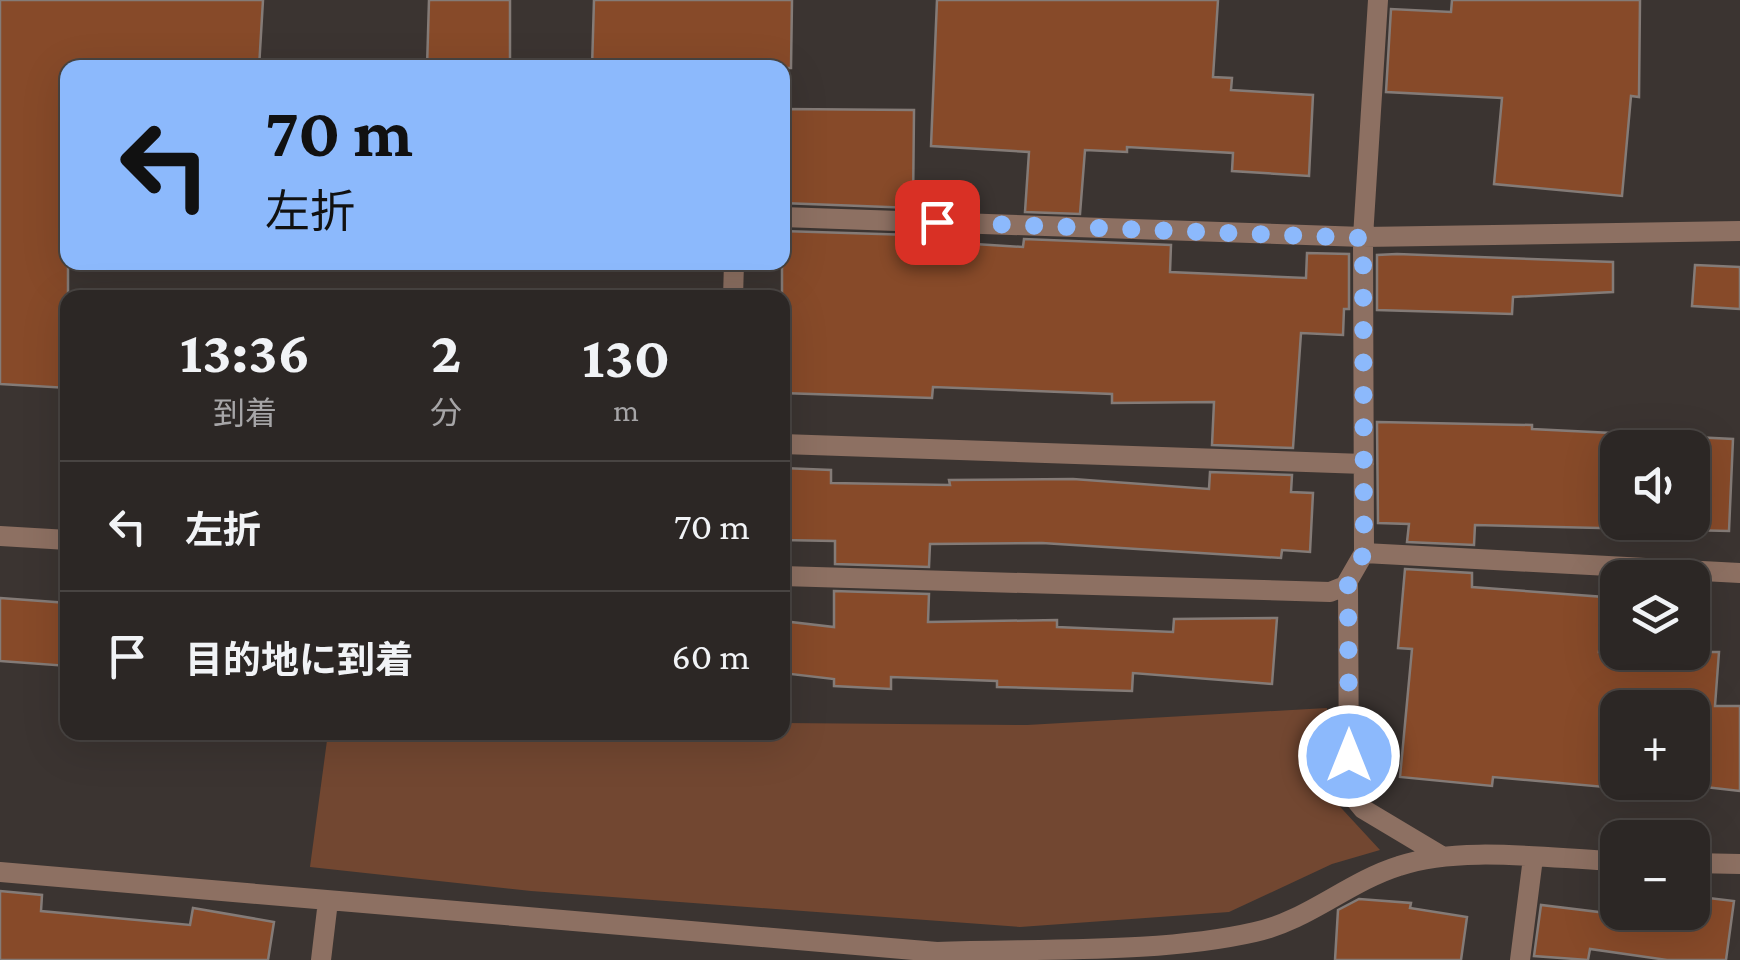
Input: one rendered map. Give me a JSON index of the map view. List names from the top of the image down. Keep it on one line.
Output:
{"page":{"turn":["70 m","左折"],"eta":["13:36","到着","2","分","130","m"],"map_buttons":["+","−"],"list":[{"name":"左折","value":"70 m"},{"name":"目的地に到着","value":"60 m"}]}}
